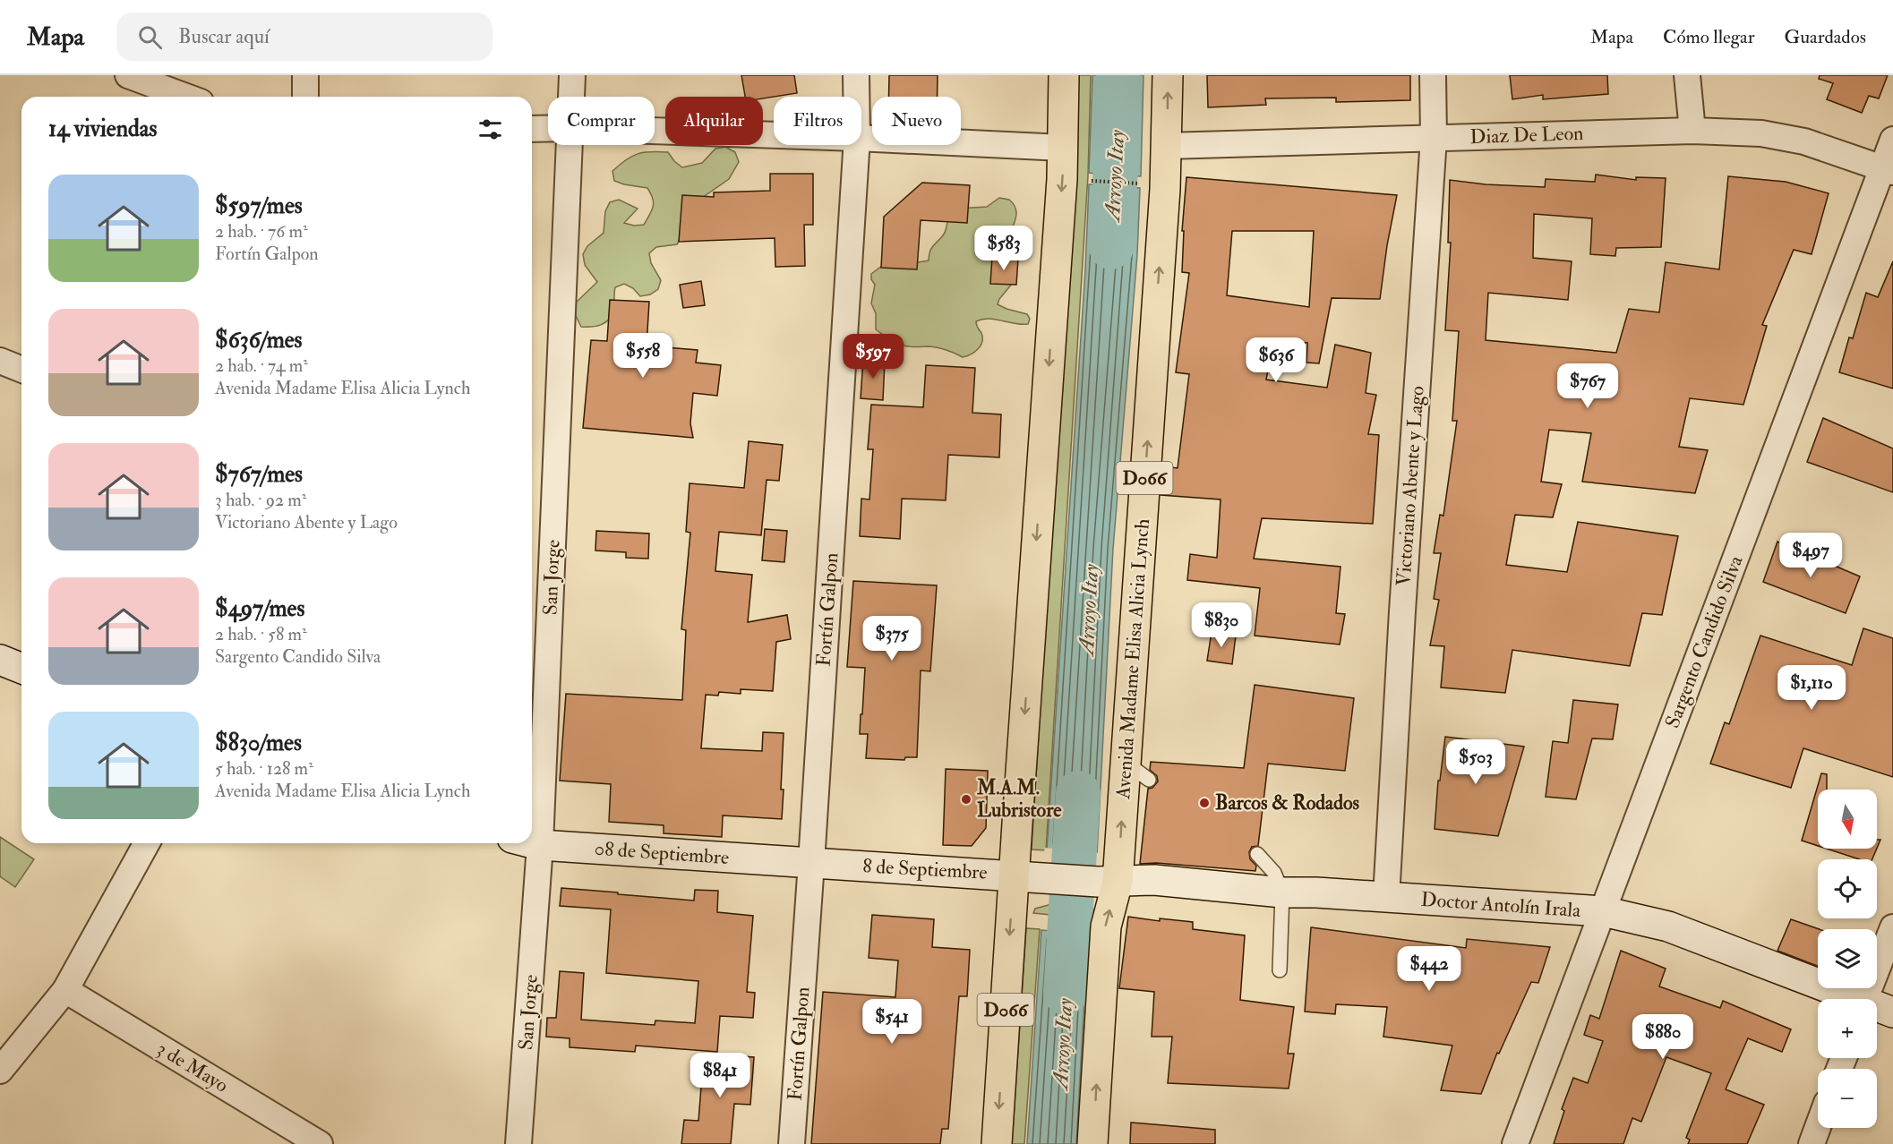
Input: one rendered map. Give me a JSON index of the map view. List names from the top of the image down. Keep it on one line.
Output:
{"streets":{"highway":["D066","Avenida Madame Elisa Alicia Lynch"],"street":["Diaz De Leon","Victoriano Abente y Lago","San Jorge","Fortín Galpon","Sargento Candido Silva","08 de Septiembre","8 de Septiembre","Doctor Antolín Irala","3 de Mayo"]},"crossings":[["Diaz De Leon","Victoriano Abente y Lago"],["Diaz De Leon","Sargento Candido Silva"],["Diaz De Leon","Avenida Madame Elisa Alicia Lynch"],["D066","8 de Septiembre"],["Victoriano Abente y Lago","Doctor Antolín Irala"],["San Jorge","08 de Septiembre"],["Fortín Galpon","08 de Septiembre"],["Fortín Galpon","8 de Septiembre"],["Sargento Candido Silva","Doctor Antolín Irala"],["Avenida Madame Elisa Alicia Lynch","8 de Septiembre"],["Avenida Madame Elisa Alicia Lynch","Doctor Antolín Irala"],["08 de Septiembre","8 de Septiembre"],["8 de Septiembre","Doctor Antolín Irala"]],"water":["Arroyo Itay"],"places":["M.A.M. Lubristore","Barcos & Rodados"],"north":"bottom","page":{"header":"Mapa","search":"Buscar aquí","nav":["Mapa","Cómo llegar","Guardados"],"chip":["Comprar","Alquilar","Filtros","Nuevo"],"heading":"14 viviendas","list":[{"name":"$597/mes","note":"2 hab. · 76 m² · Fortín Galpon"},{"name":"$636/mes","note":"2 hab. · 74 m² · Avenida Madame Elisa Alicia Lynch"},{"name":"$767/mes","note":"3 hab. · 92 m² · Victoriano Abente y Lago"},{"name":"$497/mes","note":"2 hab. · 58 m² · Sargento Candido Silva"},{"name":"$830/mes","note":"5 hab. · 128 m² · Avenida Madame Elisa Alicia Lynch"}],"price":["$583","$558","$597","$636","$767","$497","$830","$375","$1,110","$503","$442","$541","$880","$841"],"map_buttons":["+","−"]}}
